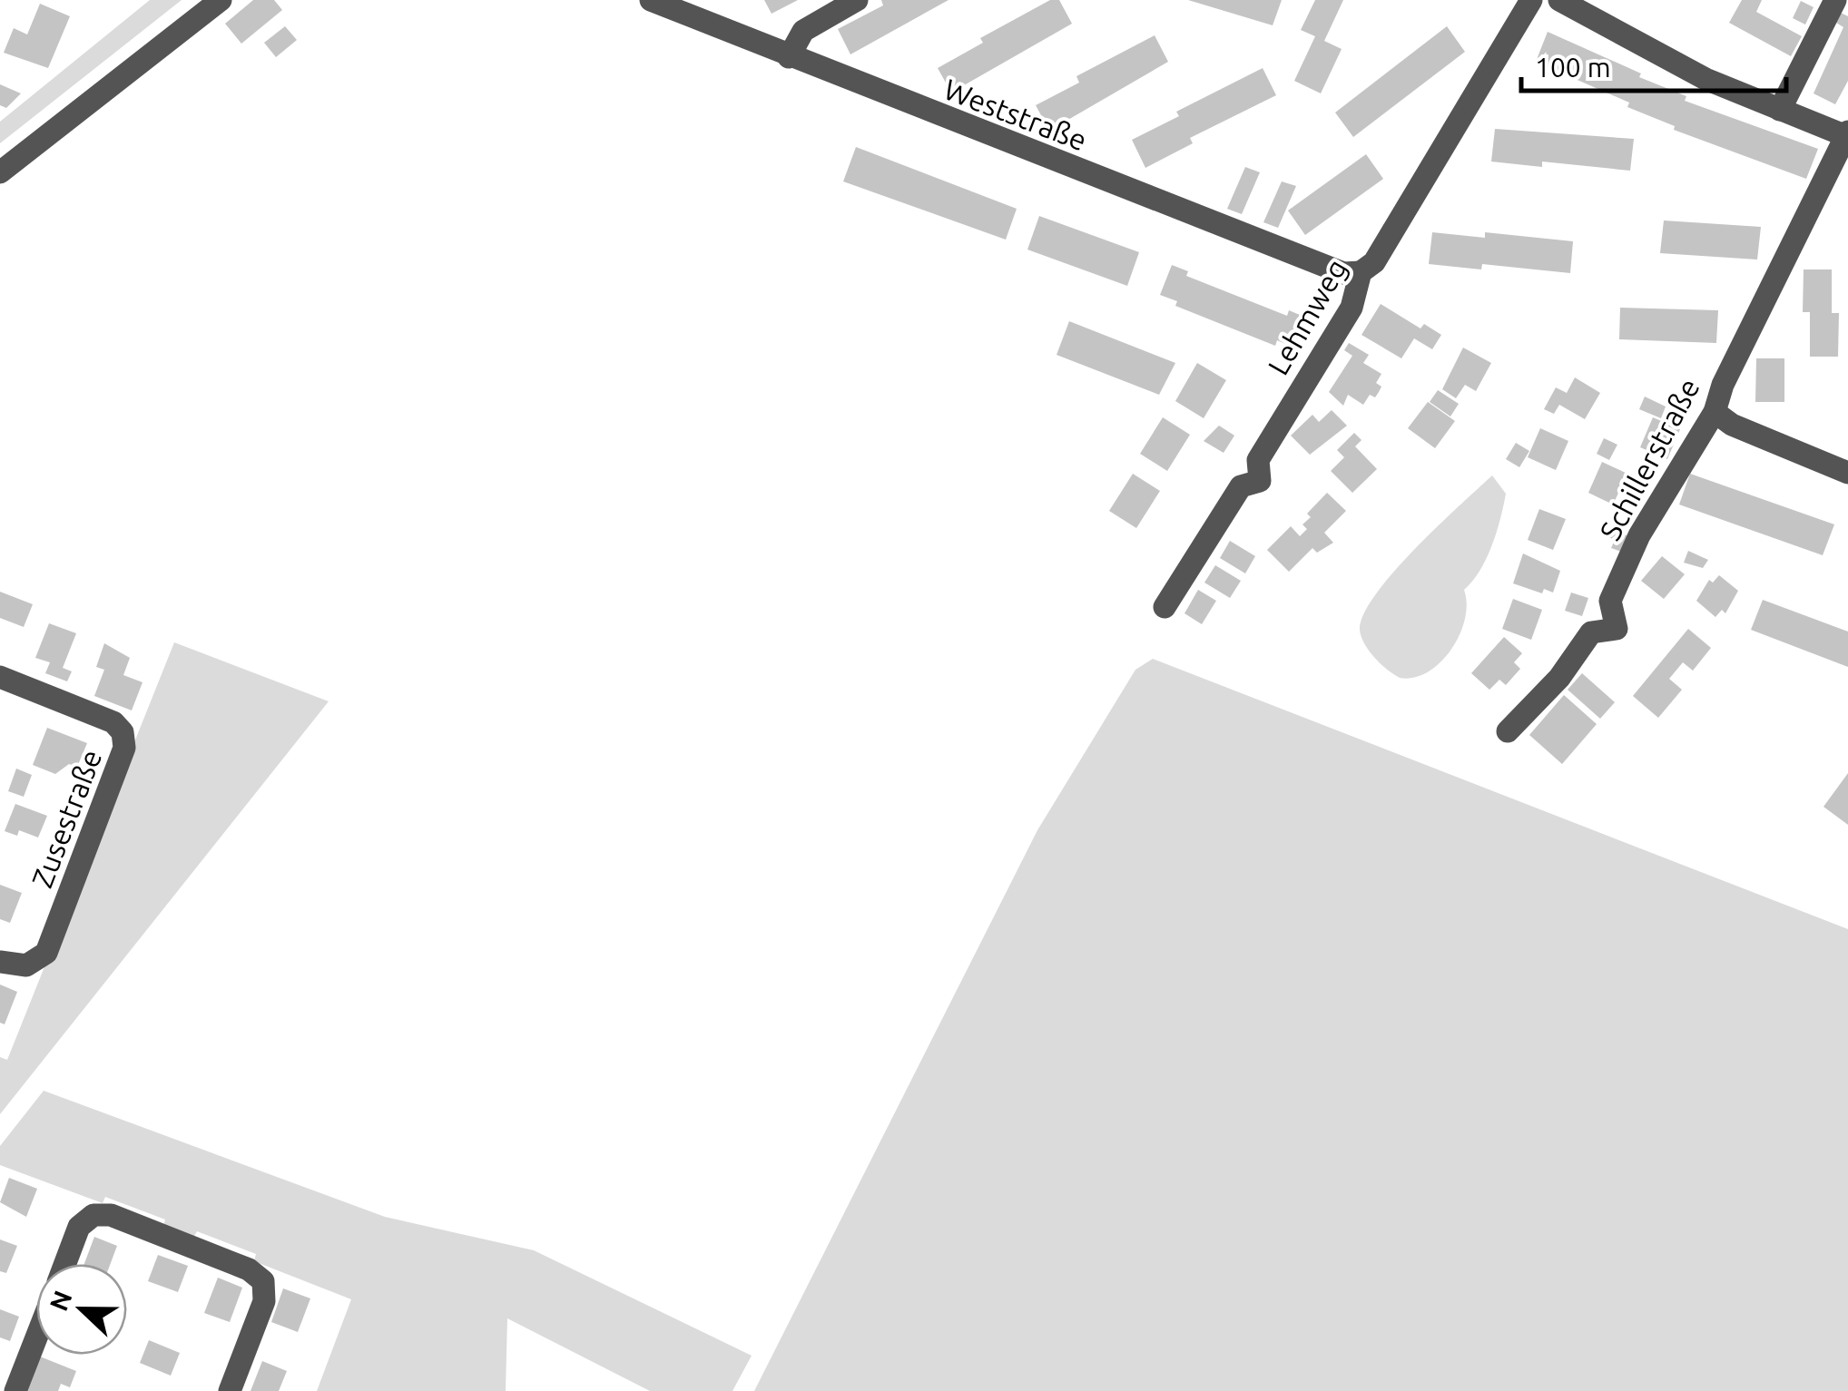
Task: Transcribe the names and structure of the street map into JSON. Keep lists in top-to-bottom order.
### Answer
{
  "streets": {
    "street": [
      "Weststraße",
      "Lehmweg",
      "Schillerstraße",
      "Zusestraße"
    ]
  },
  "crossings": [
    ["Weststraße", "Lehmweg"]
  ],
  "scale_bar": "100 m",
  "north": "left"
}
